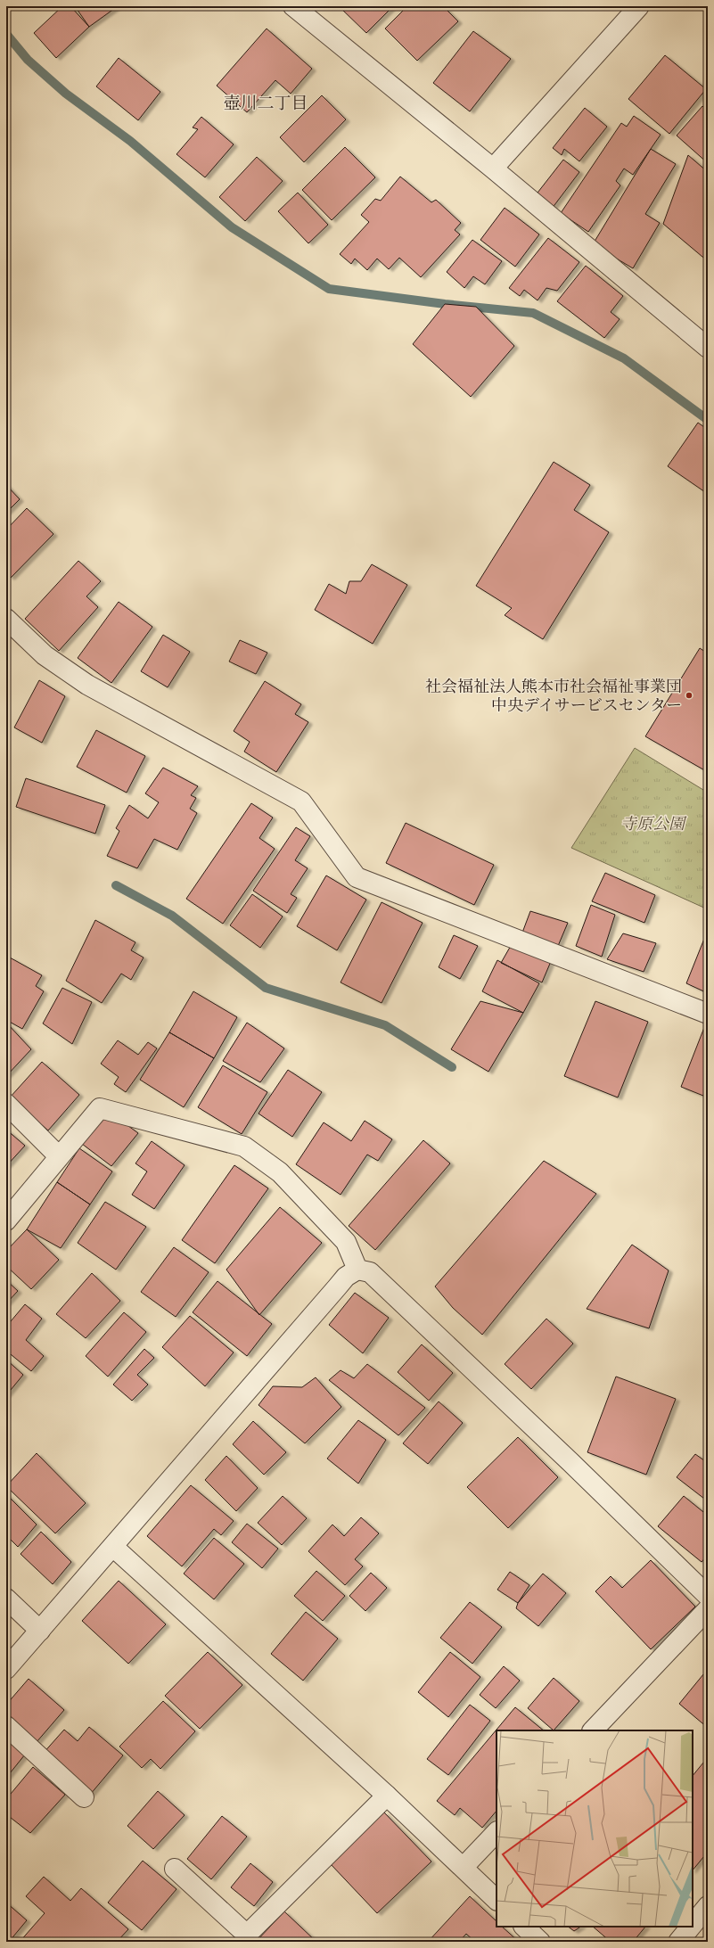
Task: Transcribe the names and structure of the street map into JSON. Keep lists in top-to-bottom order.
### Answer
{
  "districts": ["壺川二丁目"],
  "parks": ["寺原公園"],
  "places": ["社会福祉法人熊本市社会福祉事業団 中央デイサービスセンター"]
}
